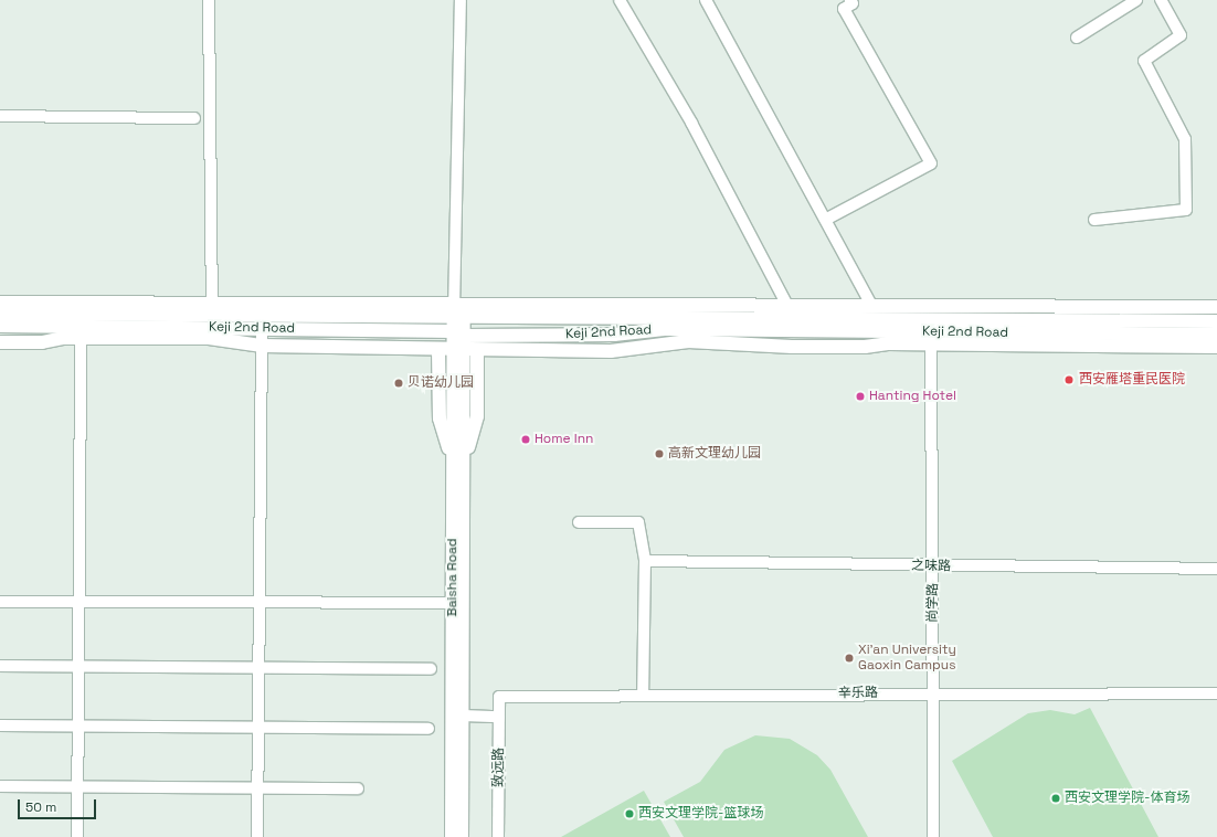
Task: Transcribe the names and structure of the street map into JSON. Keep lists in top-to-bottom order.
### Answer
{
  "streets": {
    "street": [
      "Keji 2nd Road",
      "之味路",
      "Baisha Road",
      "尚学路",
      "辛乐路",
      "致远路"
    ]
  },
  "crossings": [
    ["Keji 2nd Road", "Baisha Road"],
    ["之味路", "尚学路"],
    ["尚学路", "辛乐路"],
    ["辛乐路", "致远路"]
  ],
  "places": [
    "西安雁塔重民医院",
    "贝诺幼儿园",
    "Hanting Hotel",
    "Home Inn",
    "高新文理幼儿园",
    "Xi'an University Gaoxin Campus",
    "西安文理学院-体育场",
    "西安文理学院-篮球场"
  ],
  "scale_bar": "50 m"
}
